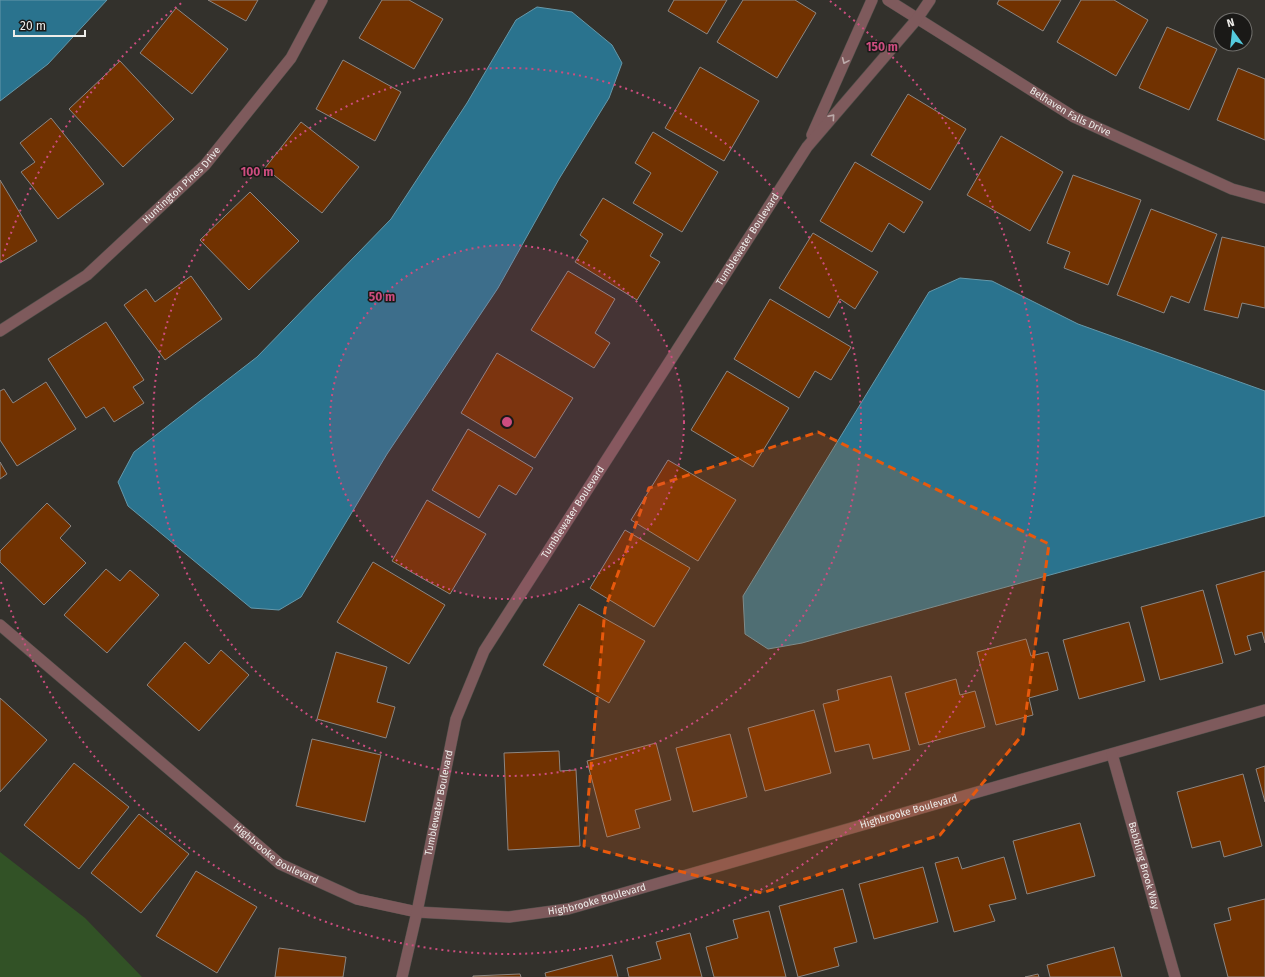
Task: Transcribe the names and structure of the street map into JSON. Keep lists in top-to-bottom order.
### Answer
{
  "streets": {
    "street": [
      "Belhaven Falls Drive",
      "Huntington Pines Drive",
      "Tumblewater Boulevard",
      "Highbrooke Boulevard",
      "Babbling Brook Way"
    ]
  },
  "crossings": [
    ["Belhaven Falls Drive", "Tumblewater Boulevard"],
    ["Tumblewater Boulevard", "Highbrooke Boulevard"],
    ["Highbrooke Boulevard", "Babbling Brook Way"]
  ],
  "scale_bar": "20 m",
  "north": "top",
  "rings": ["150 m", "100 m", "50 m"]
}
